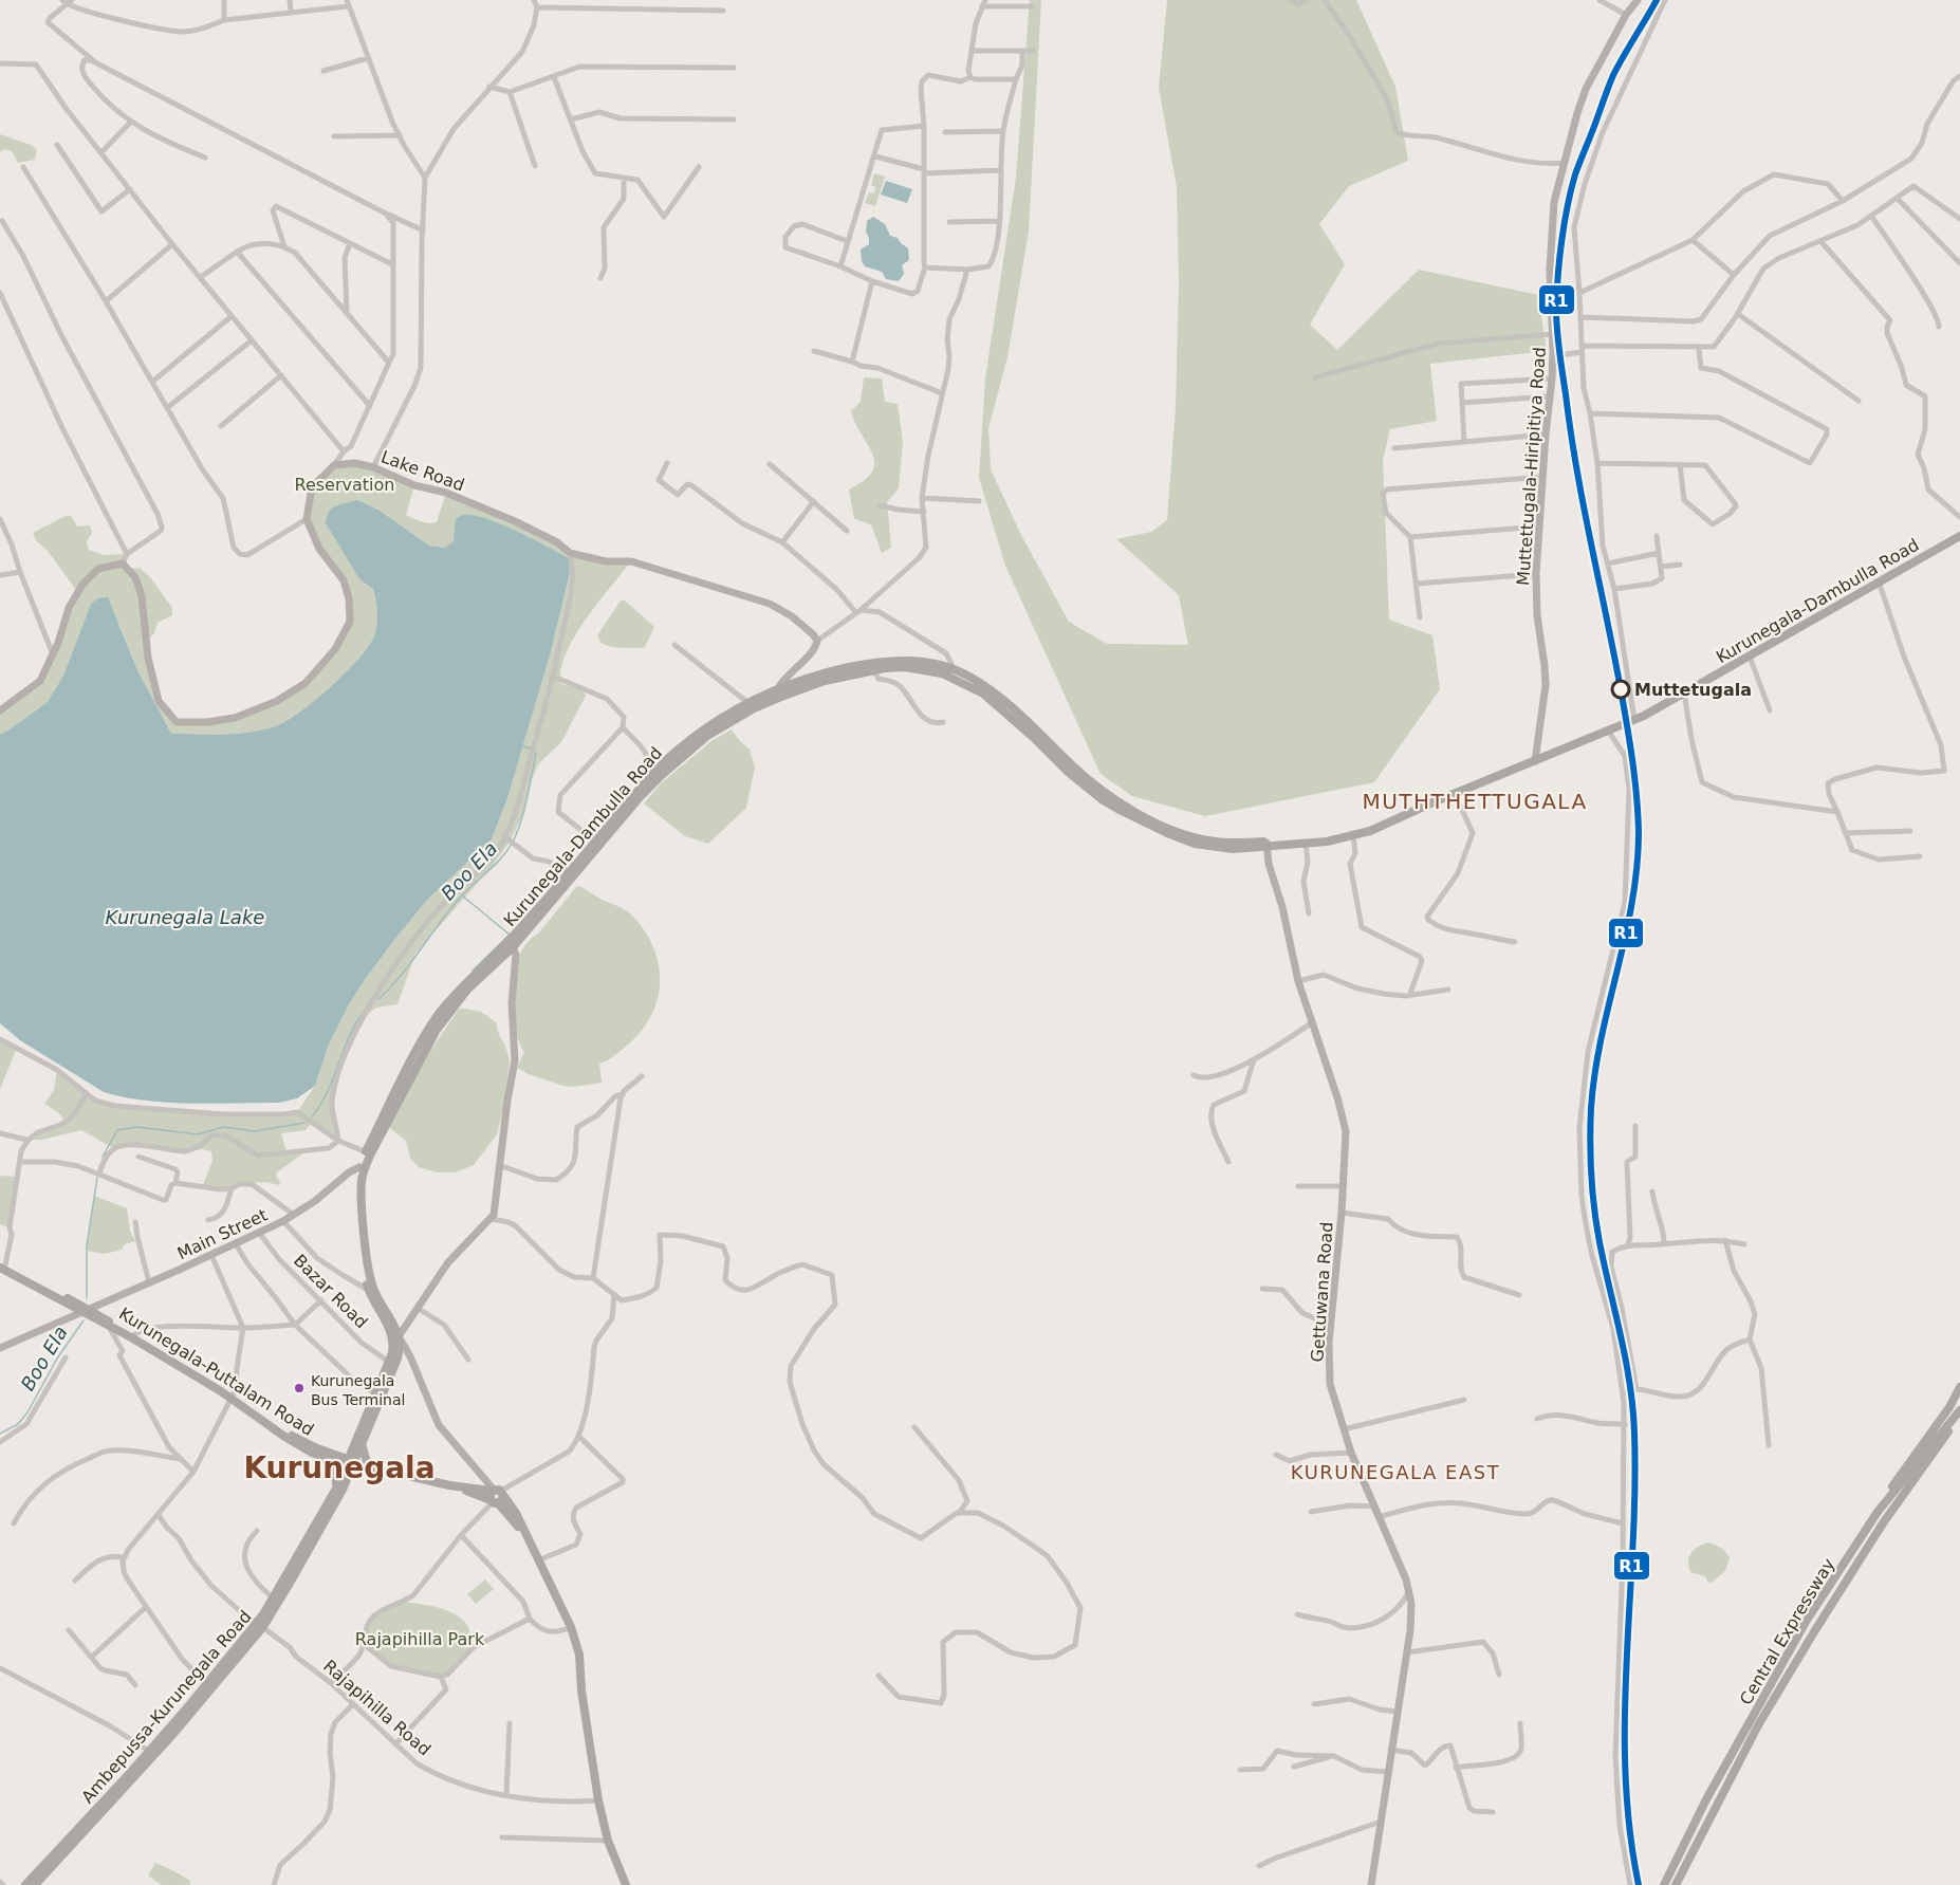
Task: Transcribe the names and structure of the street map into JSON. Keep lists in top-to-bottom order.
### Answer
{
  "streets": {
    "highway": [
      "Kurunegala-Dambulla Road",
      "Kurunegala-Puttalam Road",
      "Central Expressway",
      "Ambepussa-Kurunegala Road"
    ],
    "main road": [
      "Muttettugala-Hiripitiya Road",
      "Lake Road",
      "Main Street",
      "Gettuwana Road"
    ],
    "street": ["Bazar Road", "Rajapihilla Road"]
  },
  "crossings": [
    ["Muttettugala-Hiripitiya Road", "Kurunegala-Dambulla Road"],
    ["Kurunegala-Dambulla Road", "Main Street"],
    ["Kurunegala-Dambulla Road", "Bazar Road"],
    ["Kurunegala-Dambulla Road", "Gettuwana Road"],
    ["Kurunegala-Dambulla Road", "Kurunegala-Puttalam Road"],
    ["Kurunegala-Dambulla Road", "Ambepussa-Kurunegala Road"],
    ["Main Street", "Bazar Road"],
    ["Main Street", "Kurunegala-Puttalam Road"],
    ["Kurunegala-Puttalam Road", "Ambepussa-Kurunegala Road"],
    ["Ambepussa-Kurunegala Road", "Rajapihilla Road"]
  ],
  "districts": ["MUTHTHETTUGALA", "Kurunegala", "KURUNEGALA EAST"],
  "water": ["Boo Ela", "Kurunegala Lake"],
  "parks": ["Reservation", "Rajapihilla Park"],
  "places": ["Muttetugala", "Kurunegala Bus Terminal"],
  "lines": ["transit line R1"]
}
